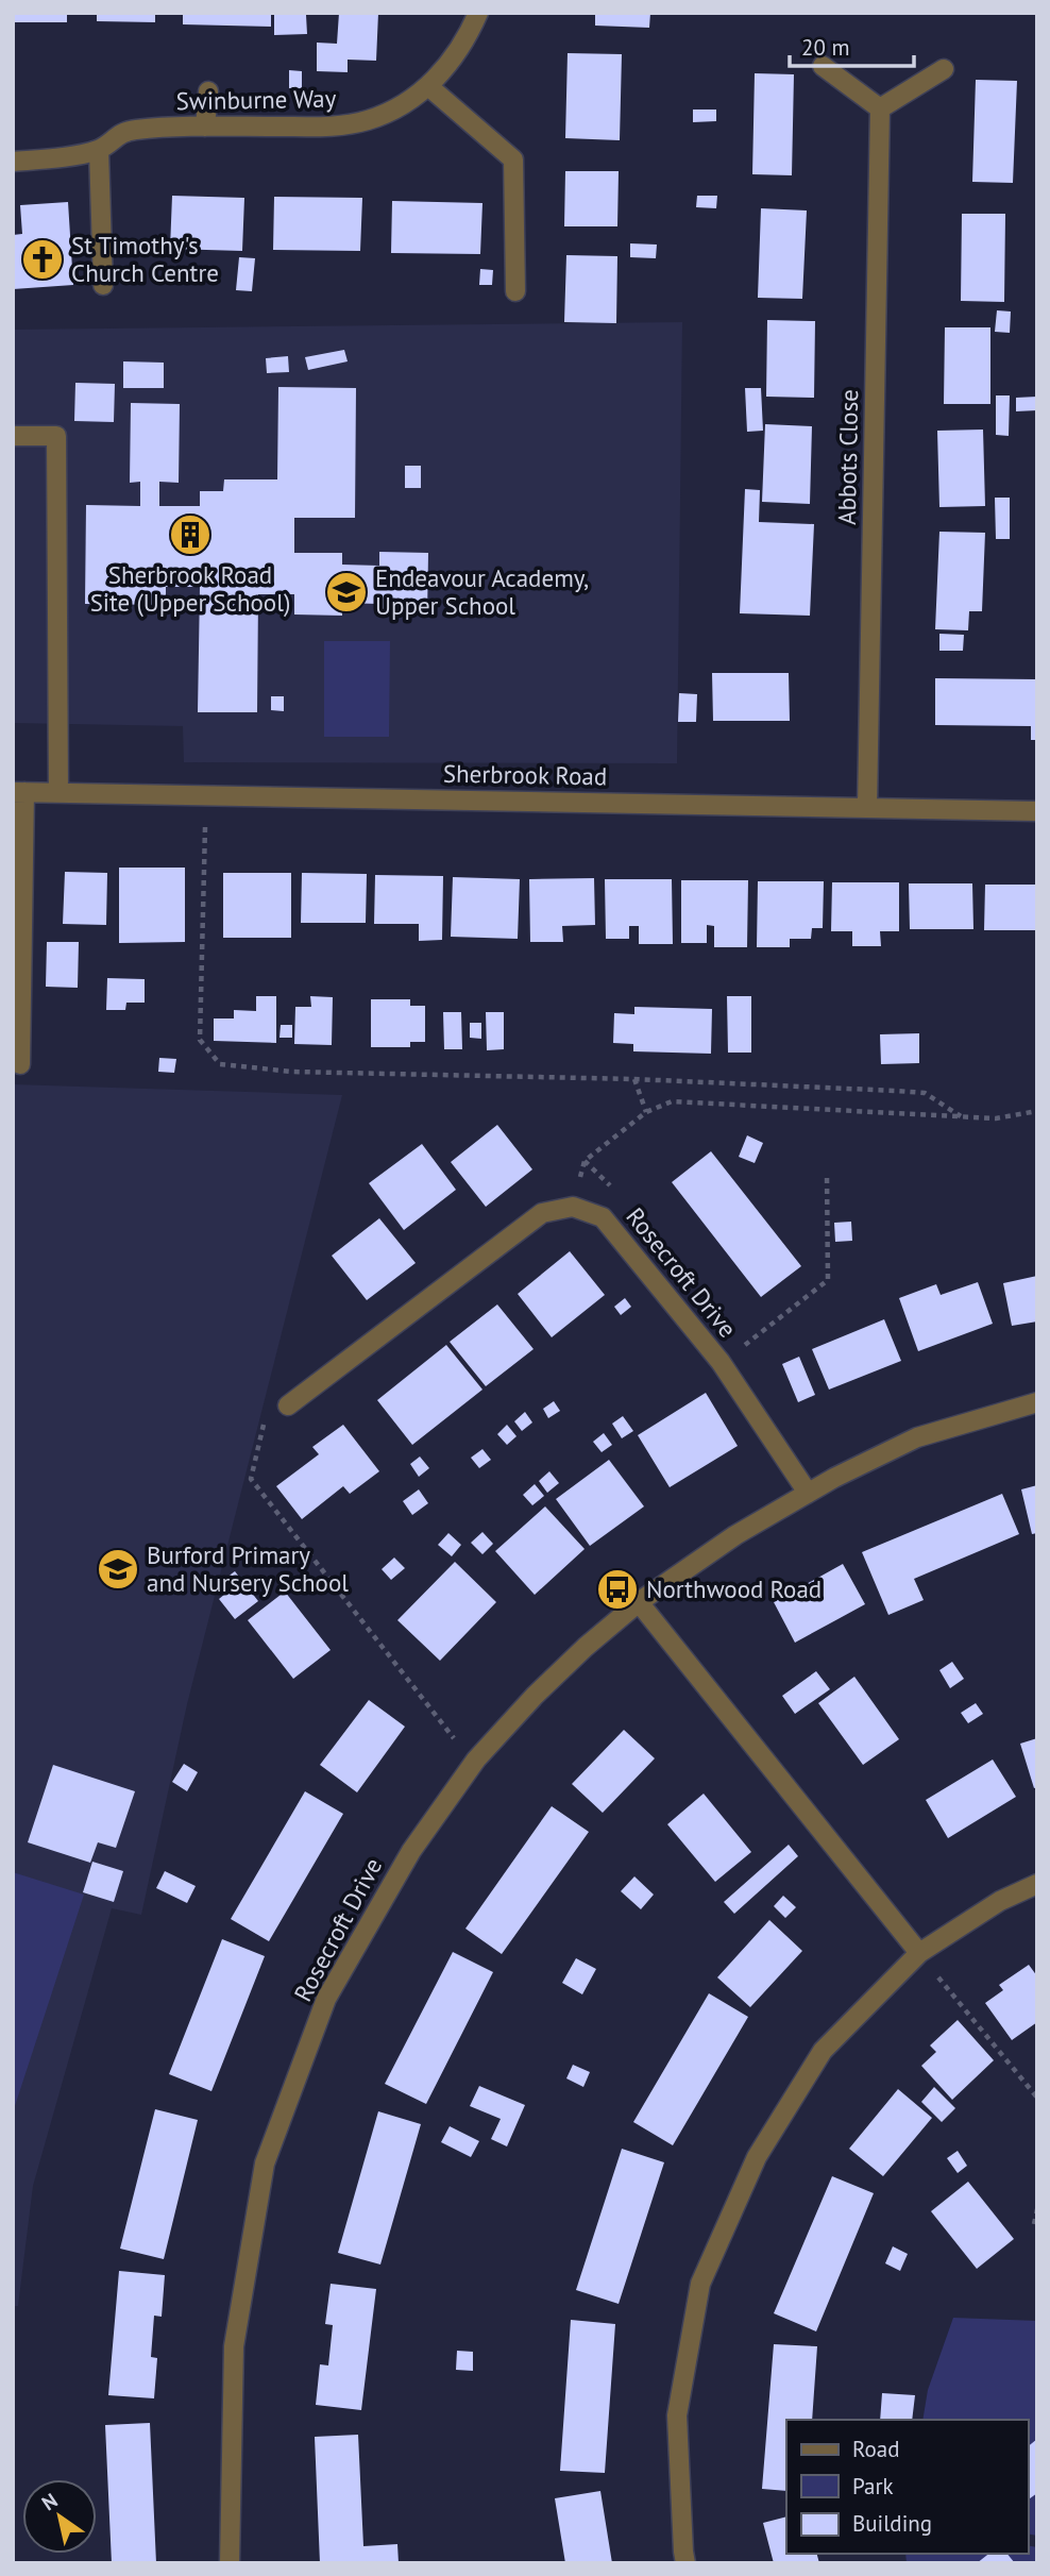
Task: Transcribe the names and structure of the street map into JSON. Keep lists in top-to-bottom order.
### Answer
{
  "streets": {
    "street": [
      "Swinburne Way",
      "Abbots Close",
      "Sherbrook Road",
      "Rosecroft Drive"
    ]
  },
  "crossings": [
    ["Abbots Close", "Sherbrook Road"]
  ],
  "places": {
    "church": ["St Timothy's Church Centre"],
    "building": ["Sherbrook Road Site (Upper School)"],
    "school or university": ["Endeavour Academy, Upper School", "Burford Primary and Nursery School"],
    "bus stop": ["Northwood Road"]
  },
  "legend": ["Road", "Park", "Building"],
  "scale_bar": "20 m",
  "north": "top left"
}
